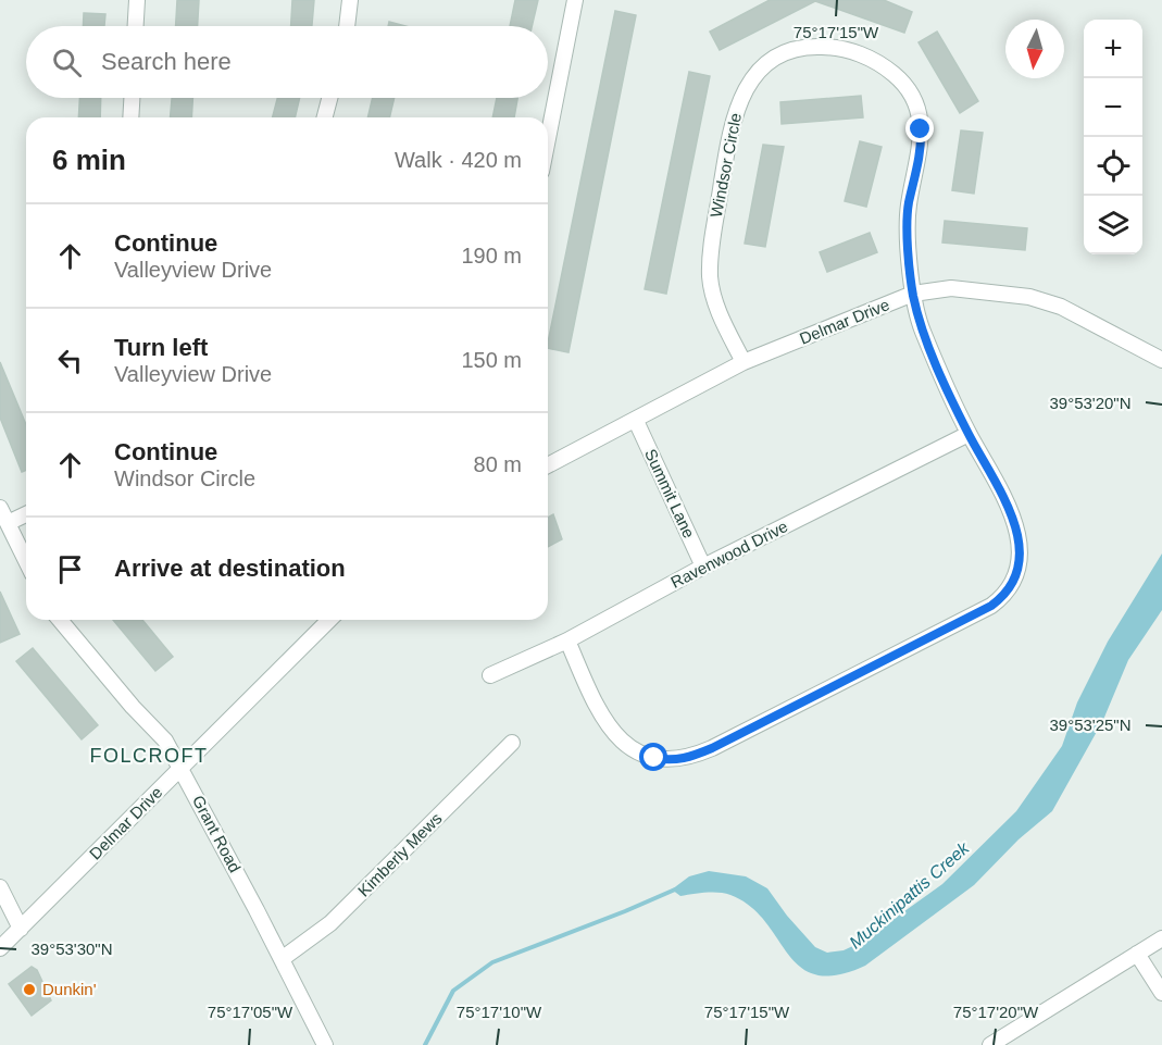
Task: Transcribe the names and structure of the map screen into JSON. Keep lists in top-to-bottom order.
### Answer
{
  "streets": {
    "street": [
      "Windsor Circle",
      "Delmar Drive",
      "Summit Lane",
      "Ravenwood Drive",
      "Grant Road",
      "Kimberly Mews"
    ]
  },
  "crossings": [
    ["Windsor Circle", "Delmar Drive"],
    ["Windsor Circle", "Ravenwood Drive"],
    ["Delmar Drive", "Summit Lane"],
    ["Delmar Drive", "Grant Road"],
    ["Summit Lane", "Ravenwood Drive"],
    ["Grant Road", "Kimberly Mews"]
  ],
  "districts": ["FOLCROFT"],
  "water": ["Muckinipattis Creek"],
  "places": ["Dunkin'"],
  "north": "bottom",
  "page": {
    "map_buttons": ["+", "−"],
    "search": "Search here",
    "heading": ["6 min", "Walk · 420 m"],
    "list": [
      ["Continue", "Valleyview Drive", "190 m"],
      ["Turn left", "Valleyview Drive", "150 m"],
      ["Continue", "Windsor Circle", "80 m"],
      "Arrive at destination"
    ]
  },
  "coordinates": [
    "75°17'15\"W",
    "39°53'20\"N",
    "39°53'25\"N",
    "39°53'30\"N",
    "75°17'05\"W",
    "75°17'10\"W",
    "75°17'20\"W"
  ]
}
